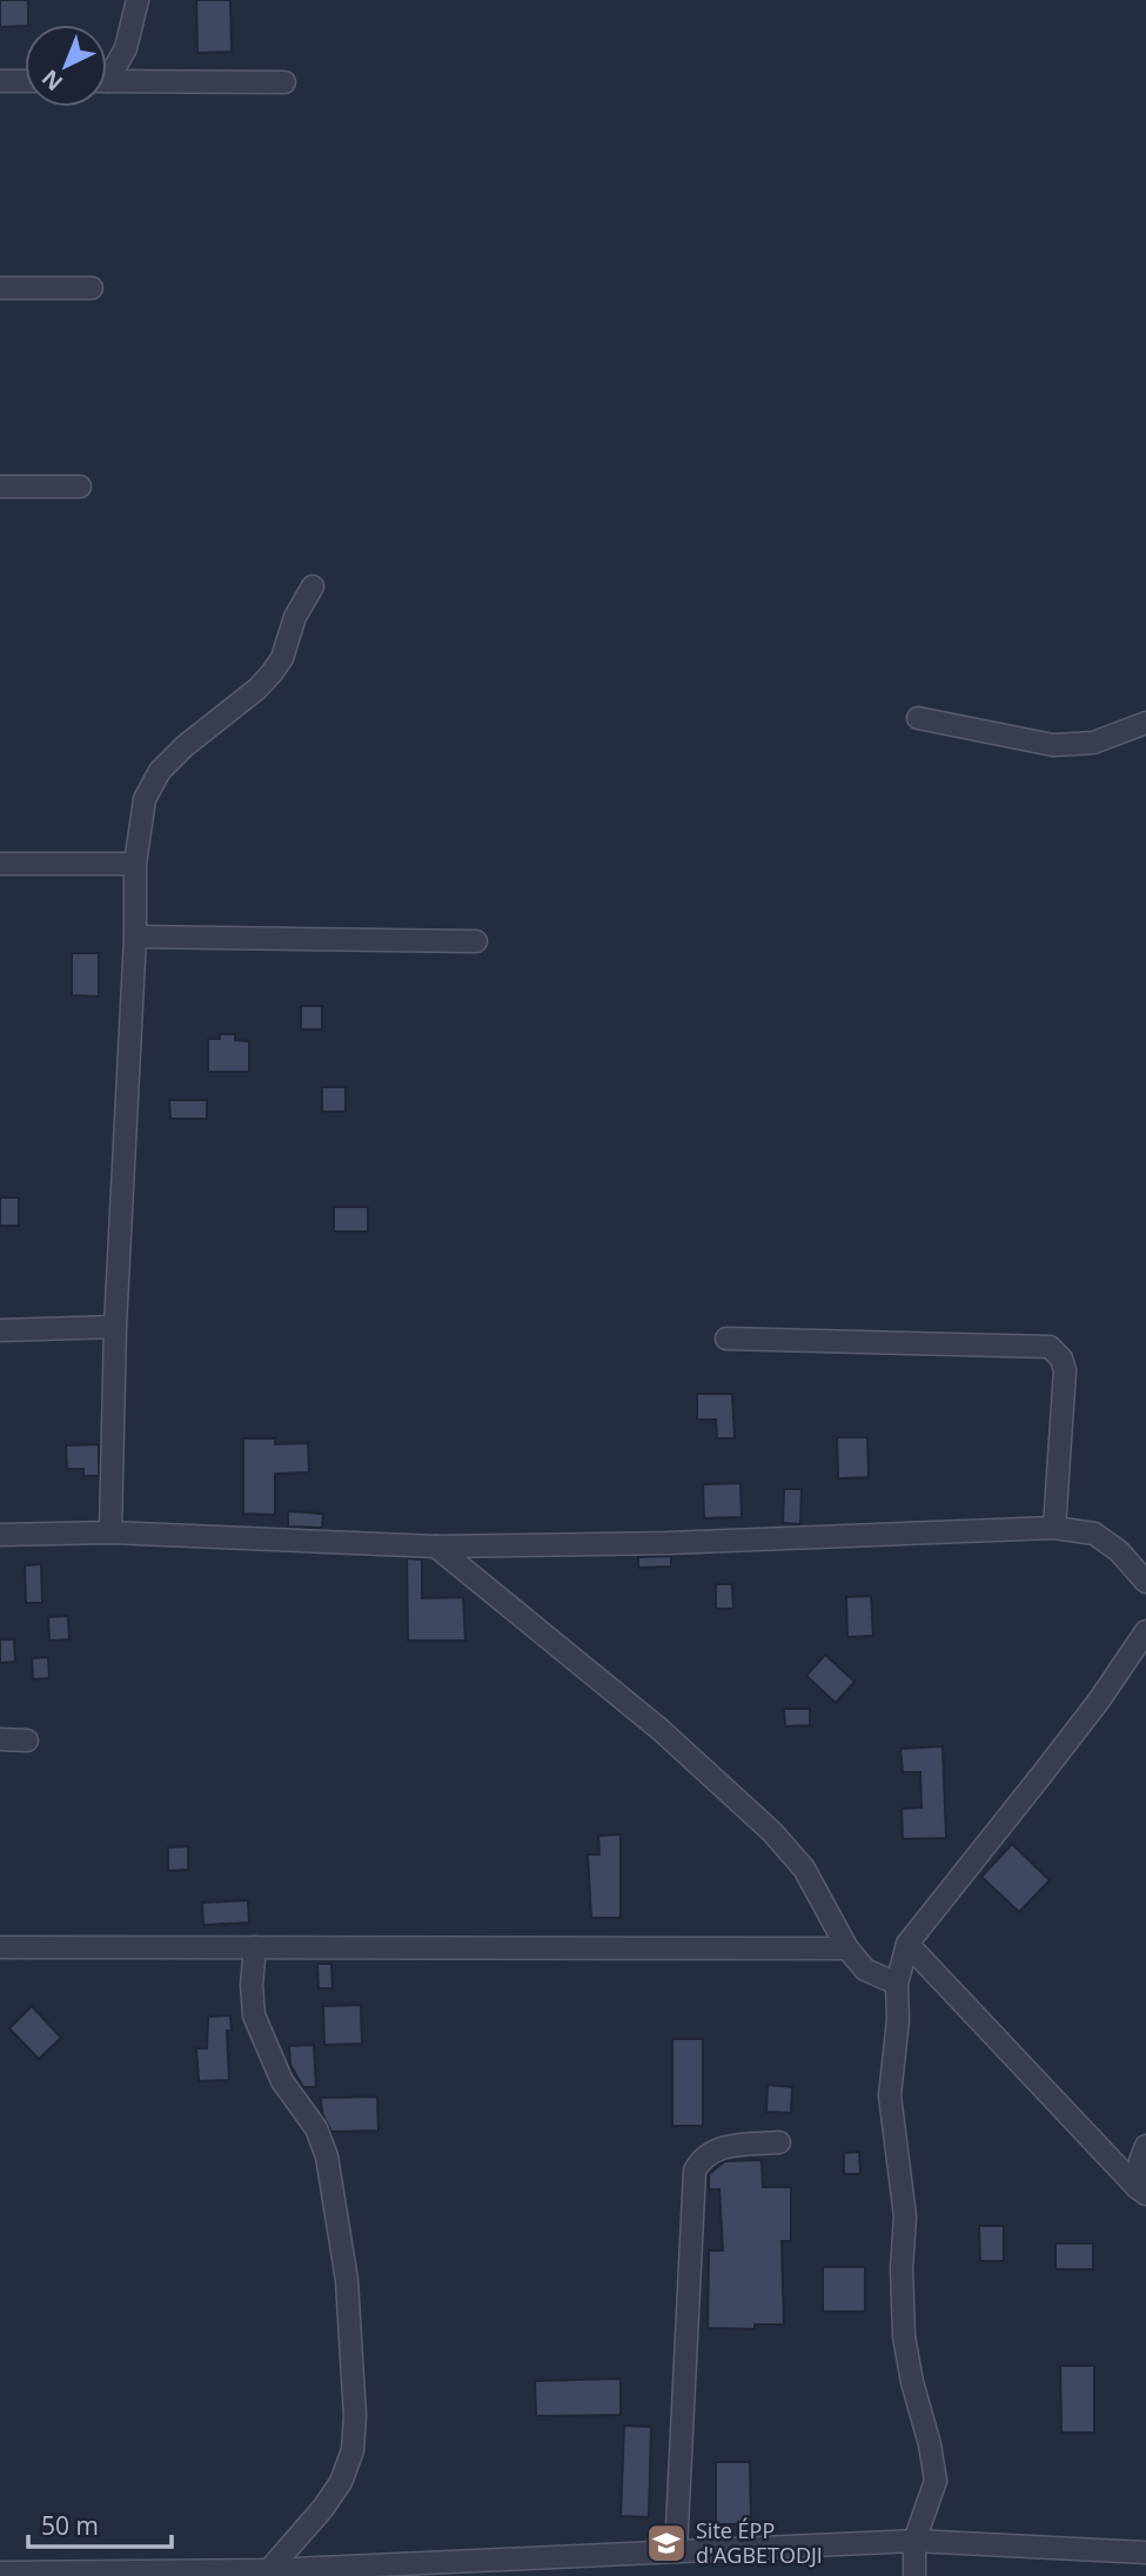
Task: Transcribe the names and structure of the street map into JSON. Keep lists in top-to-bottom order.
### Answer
{
  "places": {
    "school or university": ["Site ÉPP d'AGBETODJI"]
  },
  "scale_bar": "50 m",
  "north": "bottom left"
}
